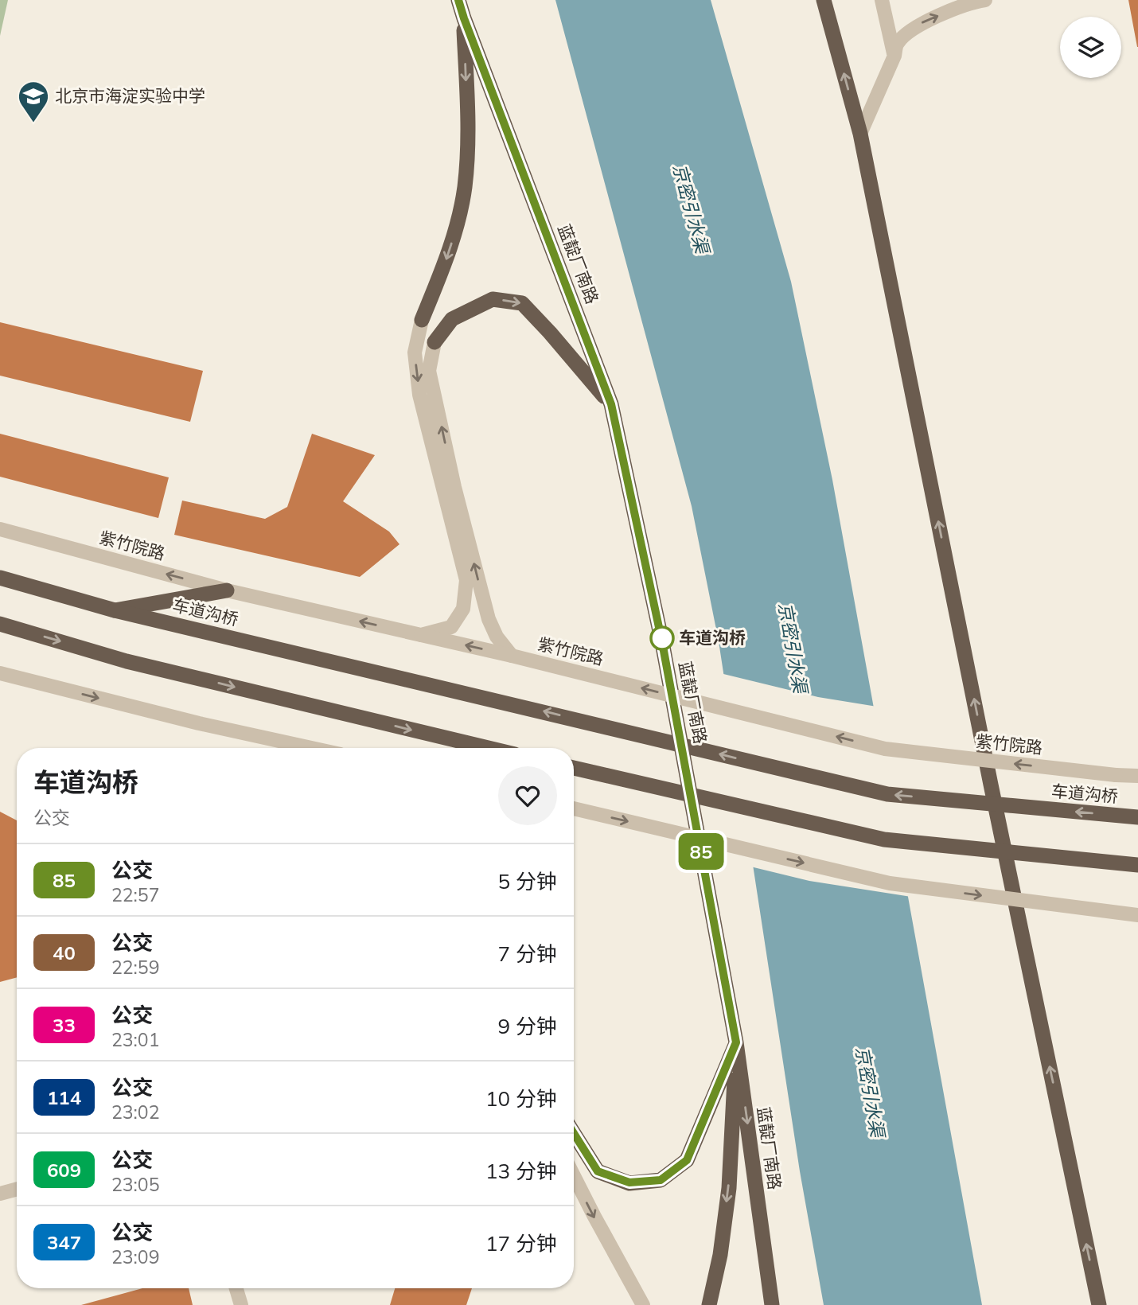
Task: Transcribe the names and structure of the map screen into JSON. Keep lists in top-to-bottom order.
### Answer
{
  "streets": {
    "highway": ["蓝靛厂南路", "车道沟桥"],
    "street": ["紫竹院路"]
  },
  "one_way": ["紫竹院路"],
  "water": ["京密引水渠"],
  "places": {
    "school or university": ["北京市海淀实验中学"],
    "other": ["车道沟桥"]
  },
  "lines": ["bus line 85"],
  "page": {
    "on_map": "85",
    "heading": ["车道沟桥", "公交"],
    "list": [
      {
        "mark": "85",
        "name": "公交",
        "note": "22:57",
        "value": "5 分钟"
      },
      {
        "mark": "40",
        "name": "公交",
        "note": "22:59",
        "value": "7 分钟"
      },
      {
        "mark": "33",
        "name": "公交",
        "note": "23:01",
        "value": "9 分钟"
      },
      {
        "mark": "114",
        "name": "公交",
        "note": "23:02",
        "value": "10 分钟"
      },
      {
        "mark": "609",
        "name": "公交",
        "note": "23:05",
        "value": "13 分钟"
      },
      {
        "mark": "347",
        "name": "公交",
        "note": "23:09",
        "value": "17 分钟"
      }
    ]
  }
}
